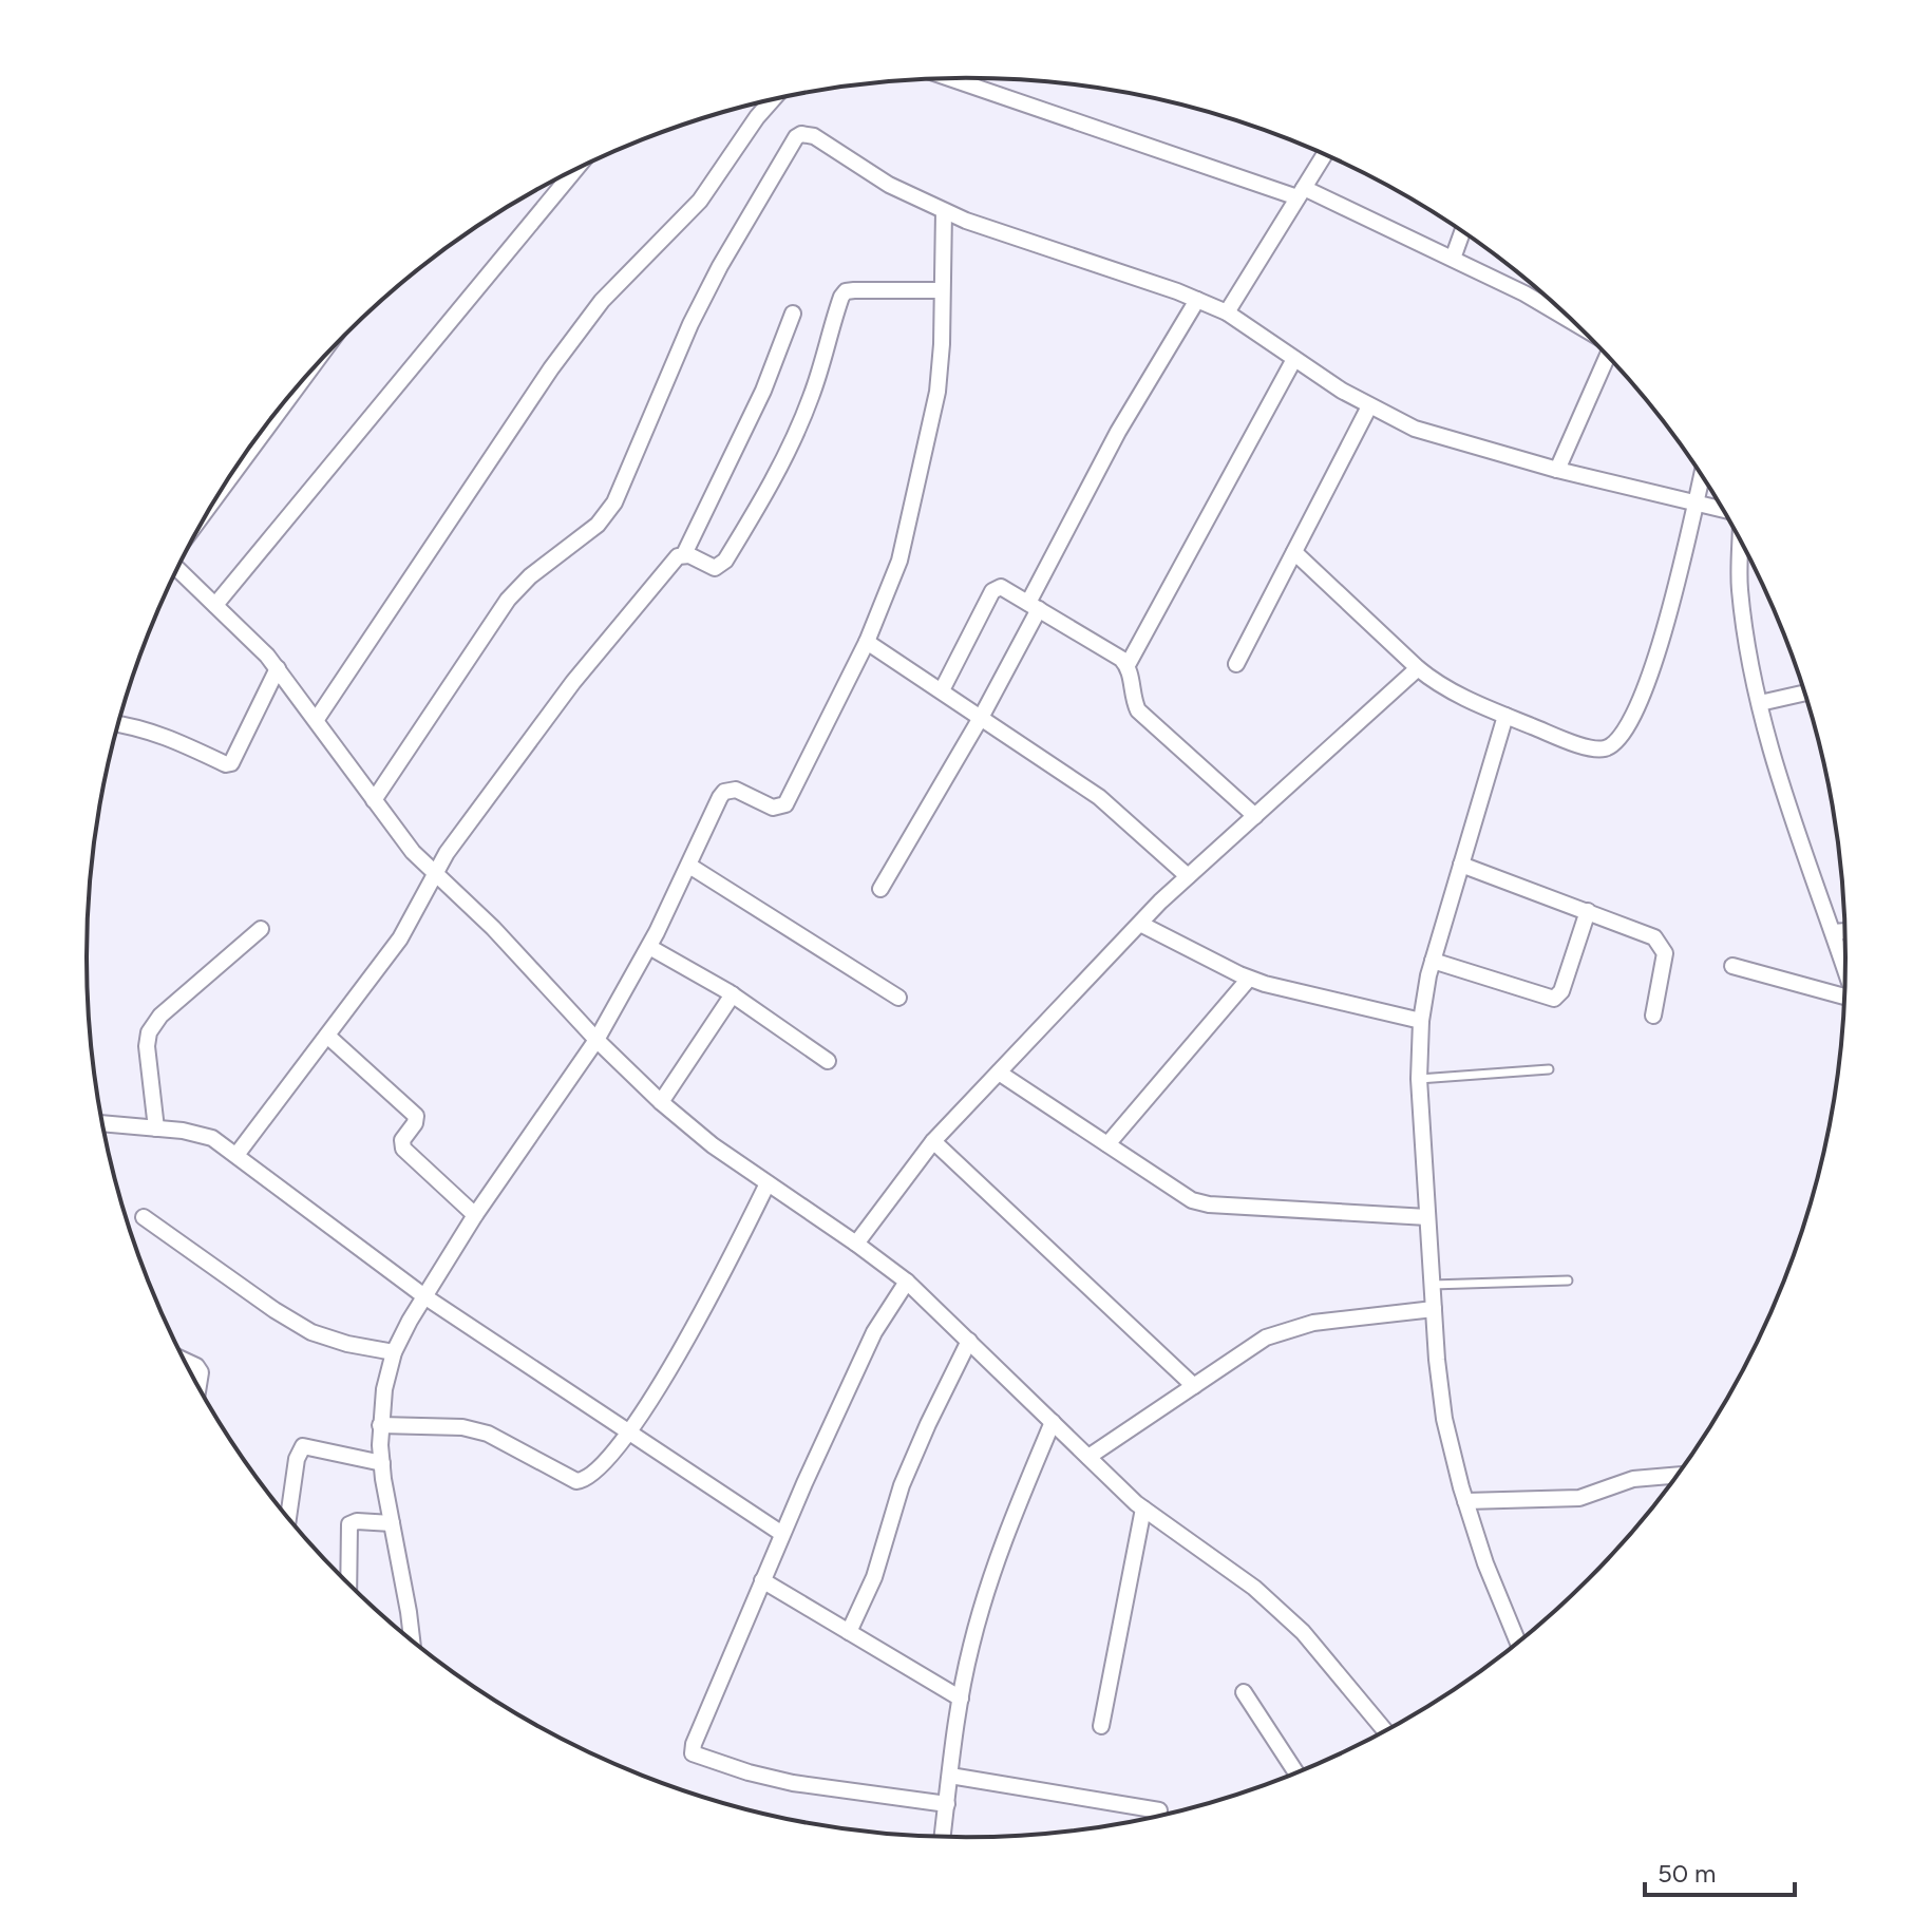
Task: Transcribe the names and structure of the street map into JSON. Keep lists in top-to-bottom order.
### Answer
{
  "scale_bar": "50 m"
}
